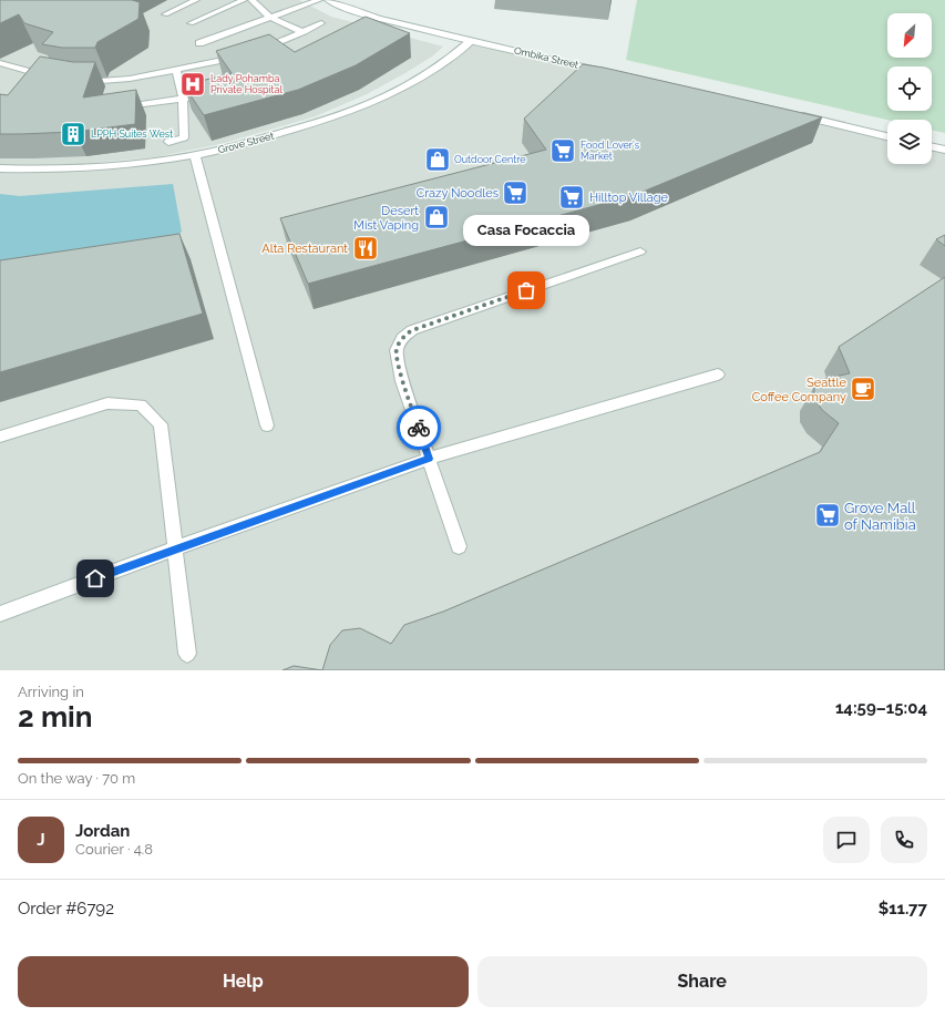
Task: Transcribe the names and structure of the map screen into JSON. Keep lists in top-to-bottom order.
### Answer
{
  "streets": {
    "street": ["Ombika Street"],
    "lane": ["Grove Street"]
  },
  "crossings": [
    ["Ombika Street", "Grove Street"]
  ],
  "places": {
    "hospital": ["Lady Pohamba Private Hospital"],
    "building": ["LPPH Suites West"],
    "supermarket": [
      "Food Lover's Market",
      "Crazy Noodles",
      "Hilltop Village",
      "Grove Mall of Namibia"
    ],
    "shop": ["Outdoor Centre", "Desert Mist Vaping"],
    "restaurant": ["Alta Restaurant"],
    "other": ["Casa Focaccia"],
    "cafe": ["Seattle Coffee Company"]
  },
  "north": "bottom left",
  "page": {
    "bubble": "Casa Focaccia",
    "heading": ["2 min", "Arriving in", "14:59–15:04"],
    "panel": [
      "Jordan",
      "Courier · 4.8",
      "Order #6792",
      "$11.77"
    ],
    "bar": "On the way · 70 m",
    "round": "J",
    "buttons": ["Help", "Share"]
  }
}
